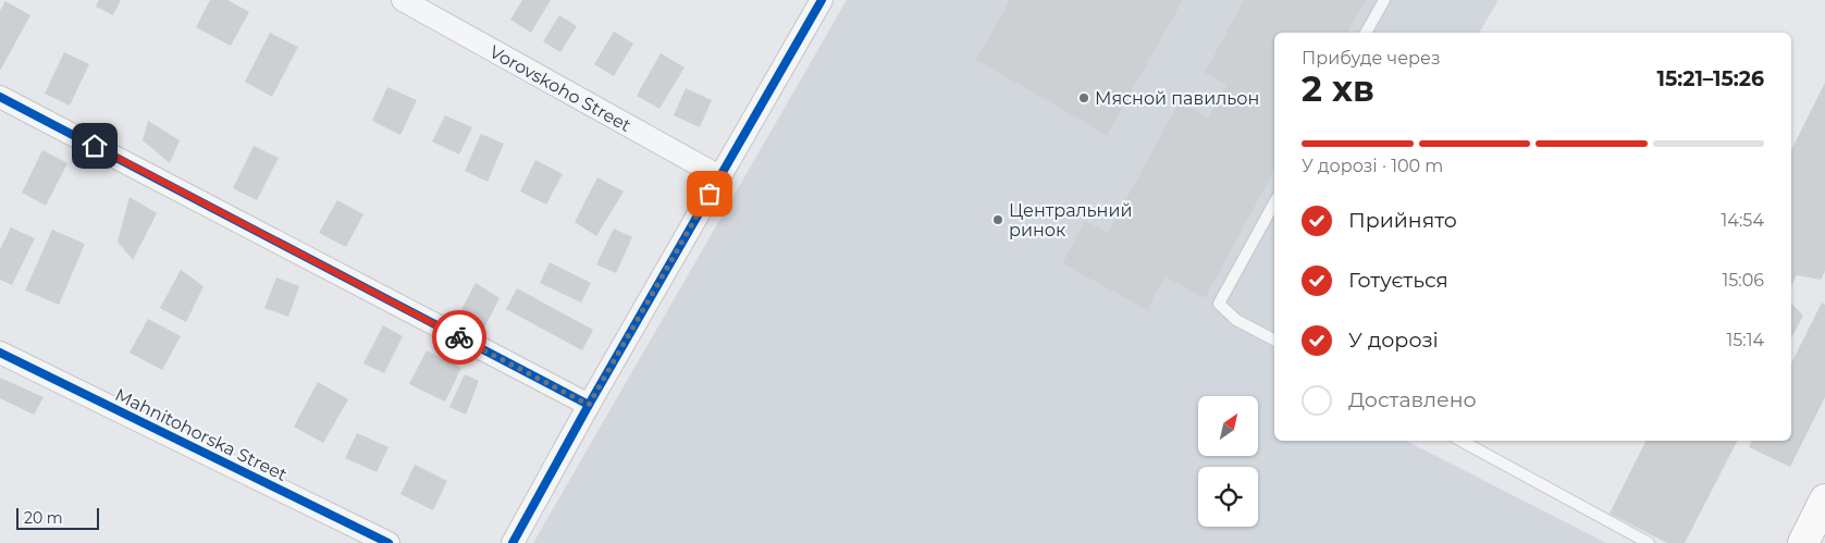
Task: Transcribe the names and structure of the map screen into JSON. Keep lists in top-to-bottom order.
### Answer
{
  "streets": {
    "street": ["Vorovskoho Street", "Mahnitohorska Street"]
  },
  "places": ["Мясной павильон", "Центральний ринок"],
  "scale_bar": "20 m",
  "north": "top right",
  "page": {
    "heading": ["2 хв", "Прибуде через", "15:21–15:26"],
    "bar": "У дорозі · 100 m",
    "list": [
      ["Прийнято", "14:54"],
      ["Готується", "15:06"],
      ["У дорозі", "15:14"],
      "Доставлено"
    ],
    "scale": "20 m"
  }
}
